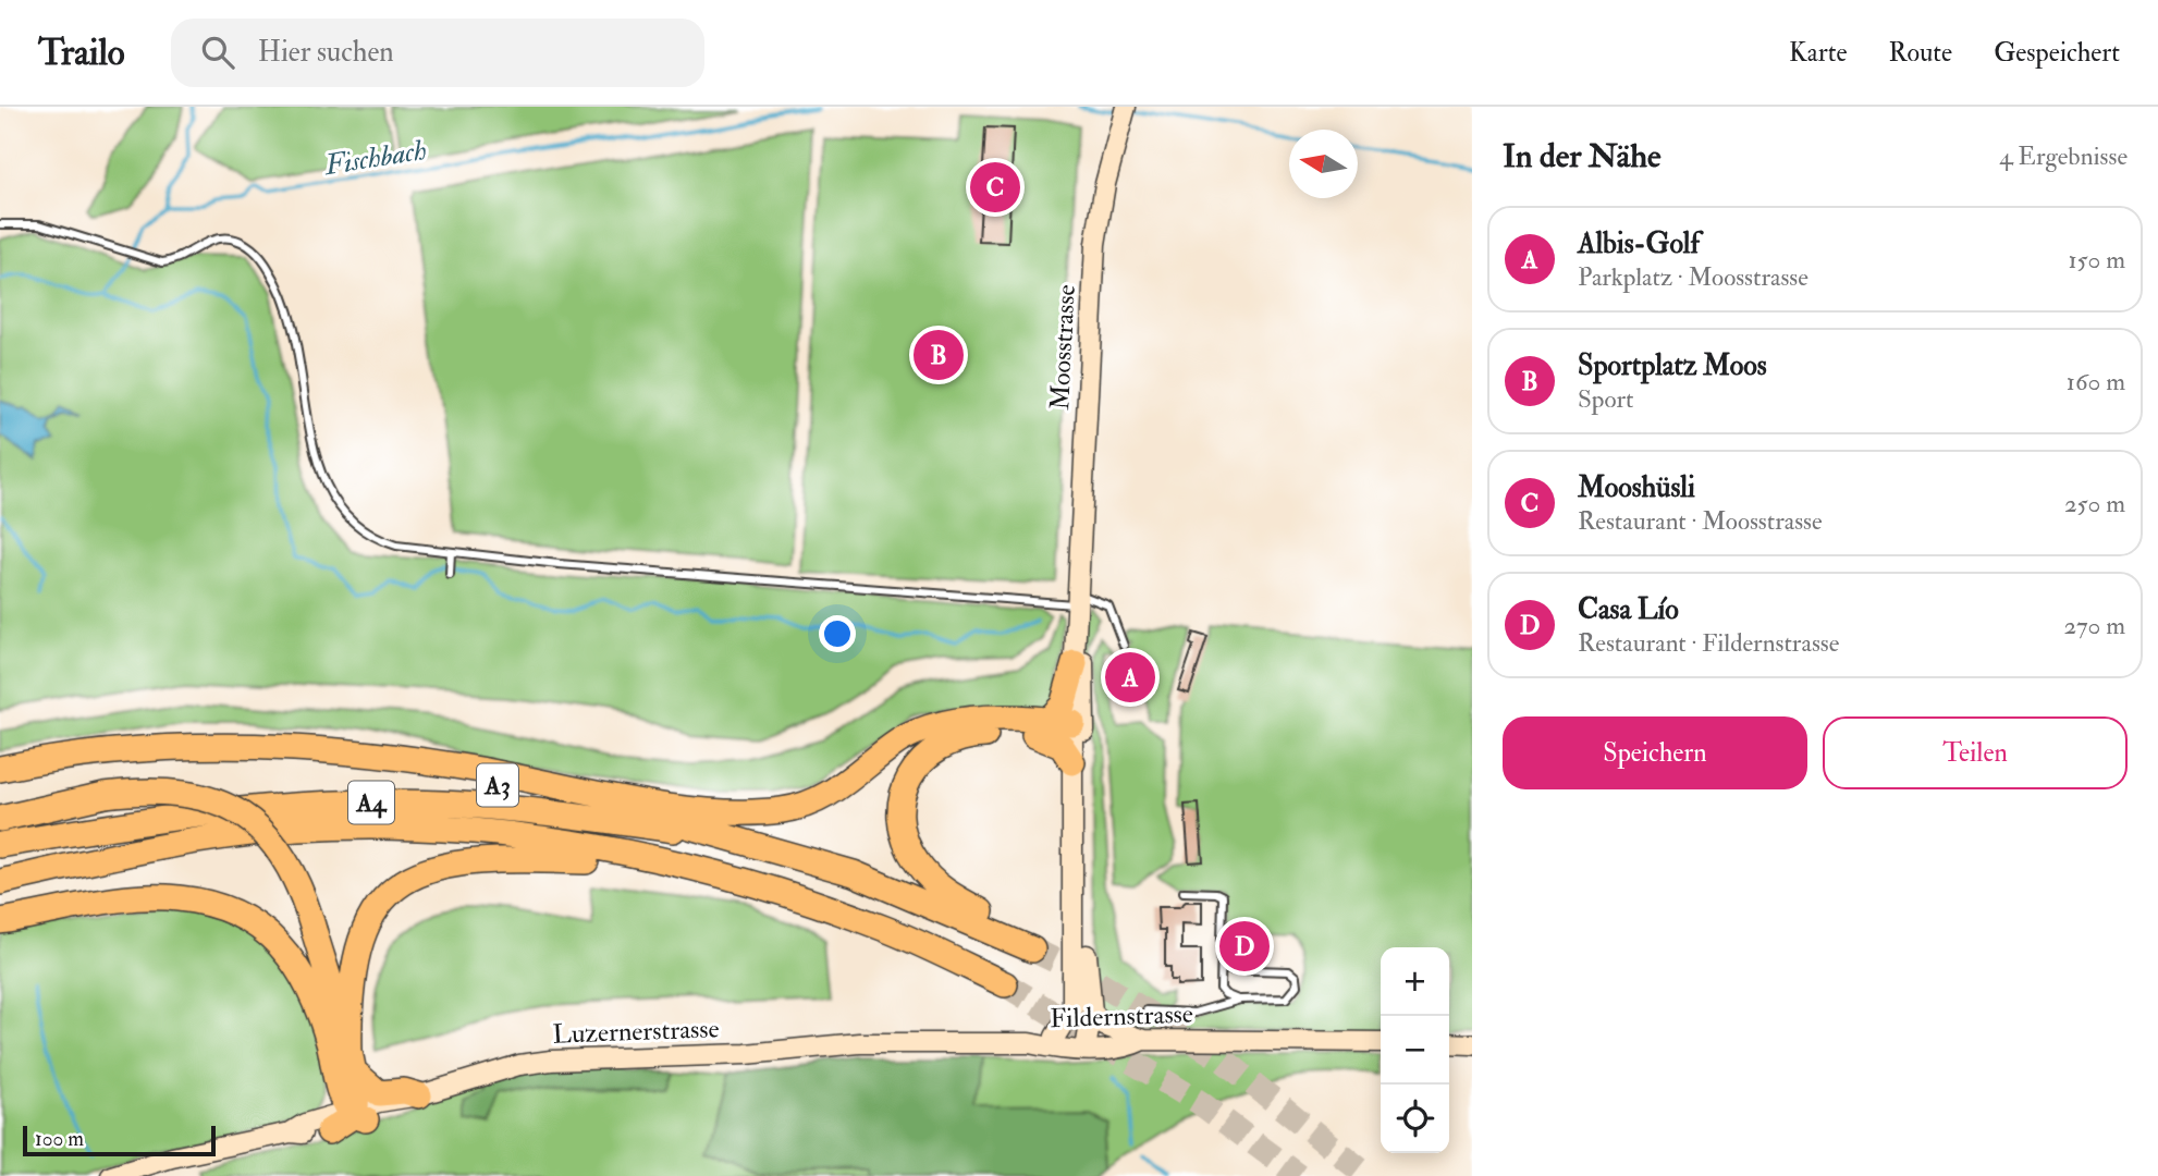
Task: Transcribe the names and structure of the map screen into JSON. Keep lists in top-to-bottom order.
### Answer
{
  "streets": {
    "highway": ["A3", "A4"],
    "main road": ["Moosstrasse", "Fildernstrasse", "Luzernerstrasse"]
  },
  "crossings": [
    ["Moosstrasse", "A4"],
    ["Moosstrasse", "Fildernstrasse"],
    ["A3", "A4"],
    ["Fildernstrasse", "Luzernerstrasse"]
  ],
  "water": ["Fischbach"],
  "scale_bar": "100 m",
  "north": "left",
  "page": {
    "header": "Trailo",
    "search": "Hier suchen",
    "nav": ["Karte", "Route", "Gespeichert"],
    "heading": ["In der Nähe", "4 Ergebnisse"],
    "pins": [
      "C",
      "B",
      "A",
      "D"
    ],
    "list": [
      {
        "mark": "A",
        "name": "Albis-Golf",
        "note": "Parkplatz · Moosstrasse",
        "value": "150 m"
      },
      {
        "mark": "B",
        "name": "Sportplatz Moos",
        "note": "Sport",
        "value": "160 m"
      },
      {
        "mark": "C",
        "name": "Mooshüsli",
        "note": "Restaurant · Moosstrasse",
        "value": "250 m"
      },
      {
        "mark": "D",
        "name": "Casa Lío",
        "note": "Restaurant · Fildernstrasse",
        "value": "270 m"
      }
    ],
    "buttons": ["Speichern", "Teilen"],
    "map_buttons": ["+", "−"],
    "scale": "100 m"
  }
}
